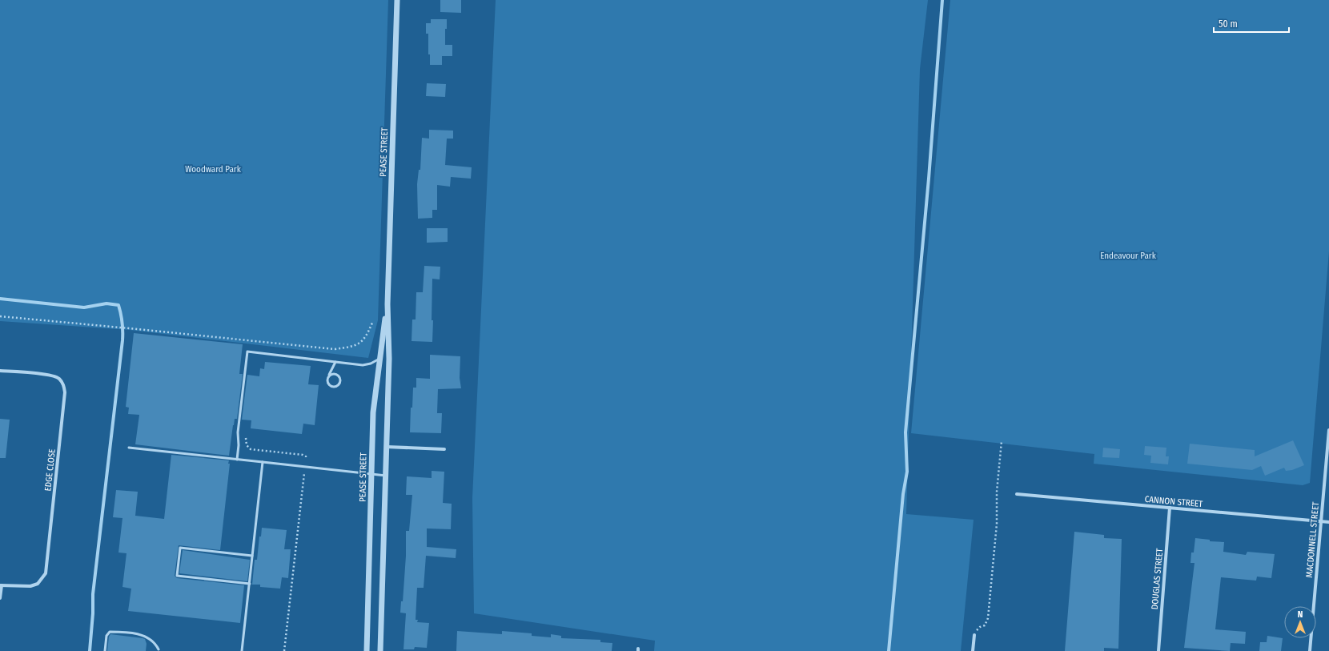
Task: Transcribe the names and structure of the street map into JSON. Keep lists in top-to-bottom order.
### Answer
{
  "streets": {
    "street": [
      "PEASE STREET",
      "EDGE CLOSE",
      "CANNON STREET",
      "MACDONNELL STREET",
      "DOUGLAS STREET"
    ]
  },
  "crossings": [
    ["CANNON STREET", "MACDONNELL STREET"],
    ["CANNON STREET", "DOUGLAS STREET"]
  ],
  "parks": ["Woodward Park", "Endeavour Park"],
  "scale_bar": "50 m",
  "north": "top"
}
